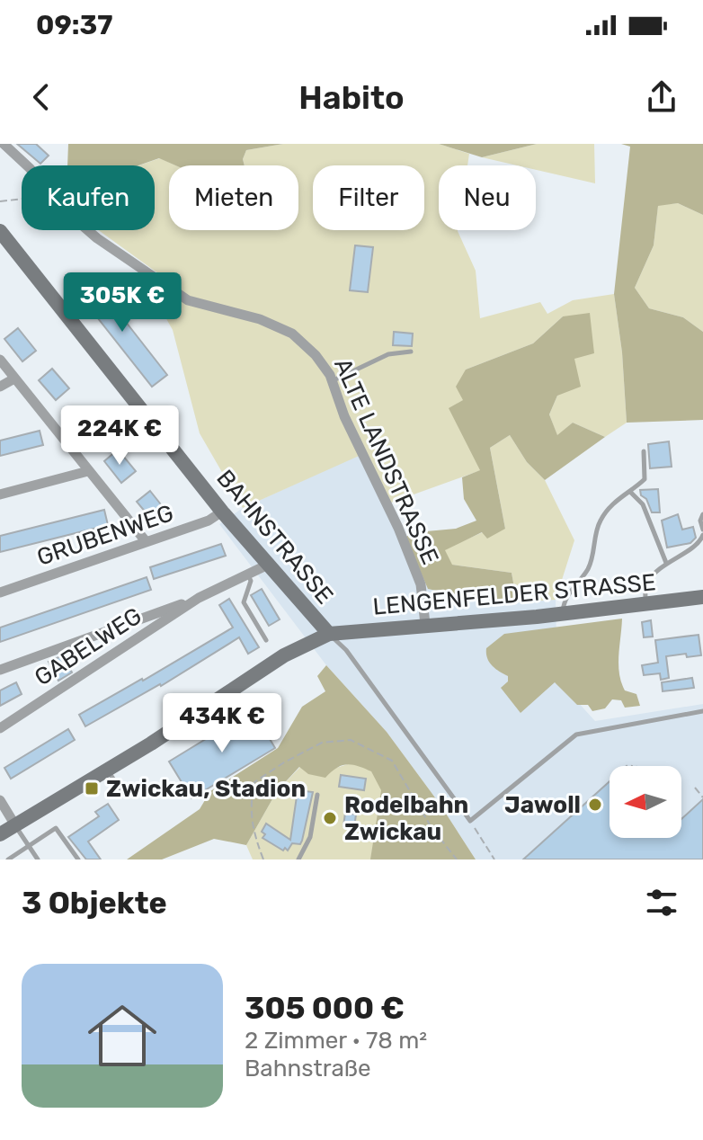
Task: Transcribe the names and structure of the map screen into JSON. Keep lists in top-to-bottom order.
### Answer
{
  "streets": {
    "main road": ["BAHNSTRASSE", "LENGENFELDER STRASSE"],
    "street": ["ALTE LANDSTRASSE", "GRUBENWEG", "GABELWEG"]
  },
  "crossings": [
    ["ALTE LANDSTRASSE", "LENGENFELDER STRASSE"],
    ["GRUBENWEG", "BAHNSTRASSE"],
    ["BAHNSTRASSE", "LENGENFELDER STRASSE"],
    ["BAHNSTRASSE", "GABELWEG"]
  ],
  "places": {
    "transit": ["Zwickau, Stadion"],
    "other": ["Jawoll", "Rodelbahn Zwickau"]
  },
  "north": "left",
  "page": {
    "status": "09:37",
    "header": "Habito",
    "chip": [
      "Kaufen",
      "Mieten",
      "Filter",
      "Neu"
    ],
    "price": ["305K €", "224K €", "434K €"],
    "heading": "3 Objekte",
    "list": [
      {
        "name": "305 000 €",
        "note": "2 Zimmer · 78 m² · Bahnstraße"
      }
    ]
  }
}
